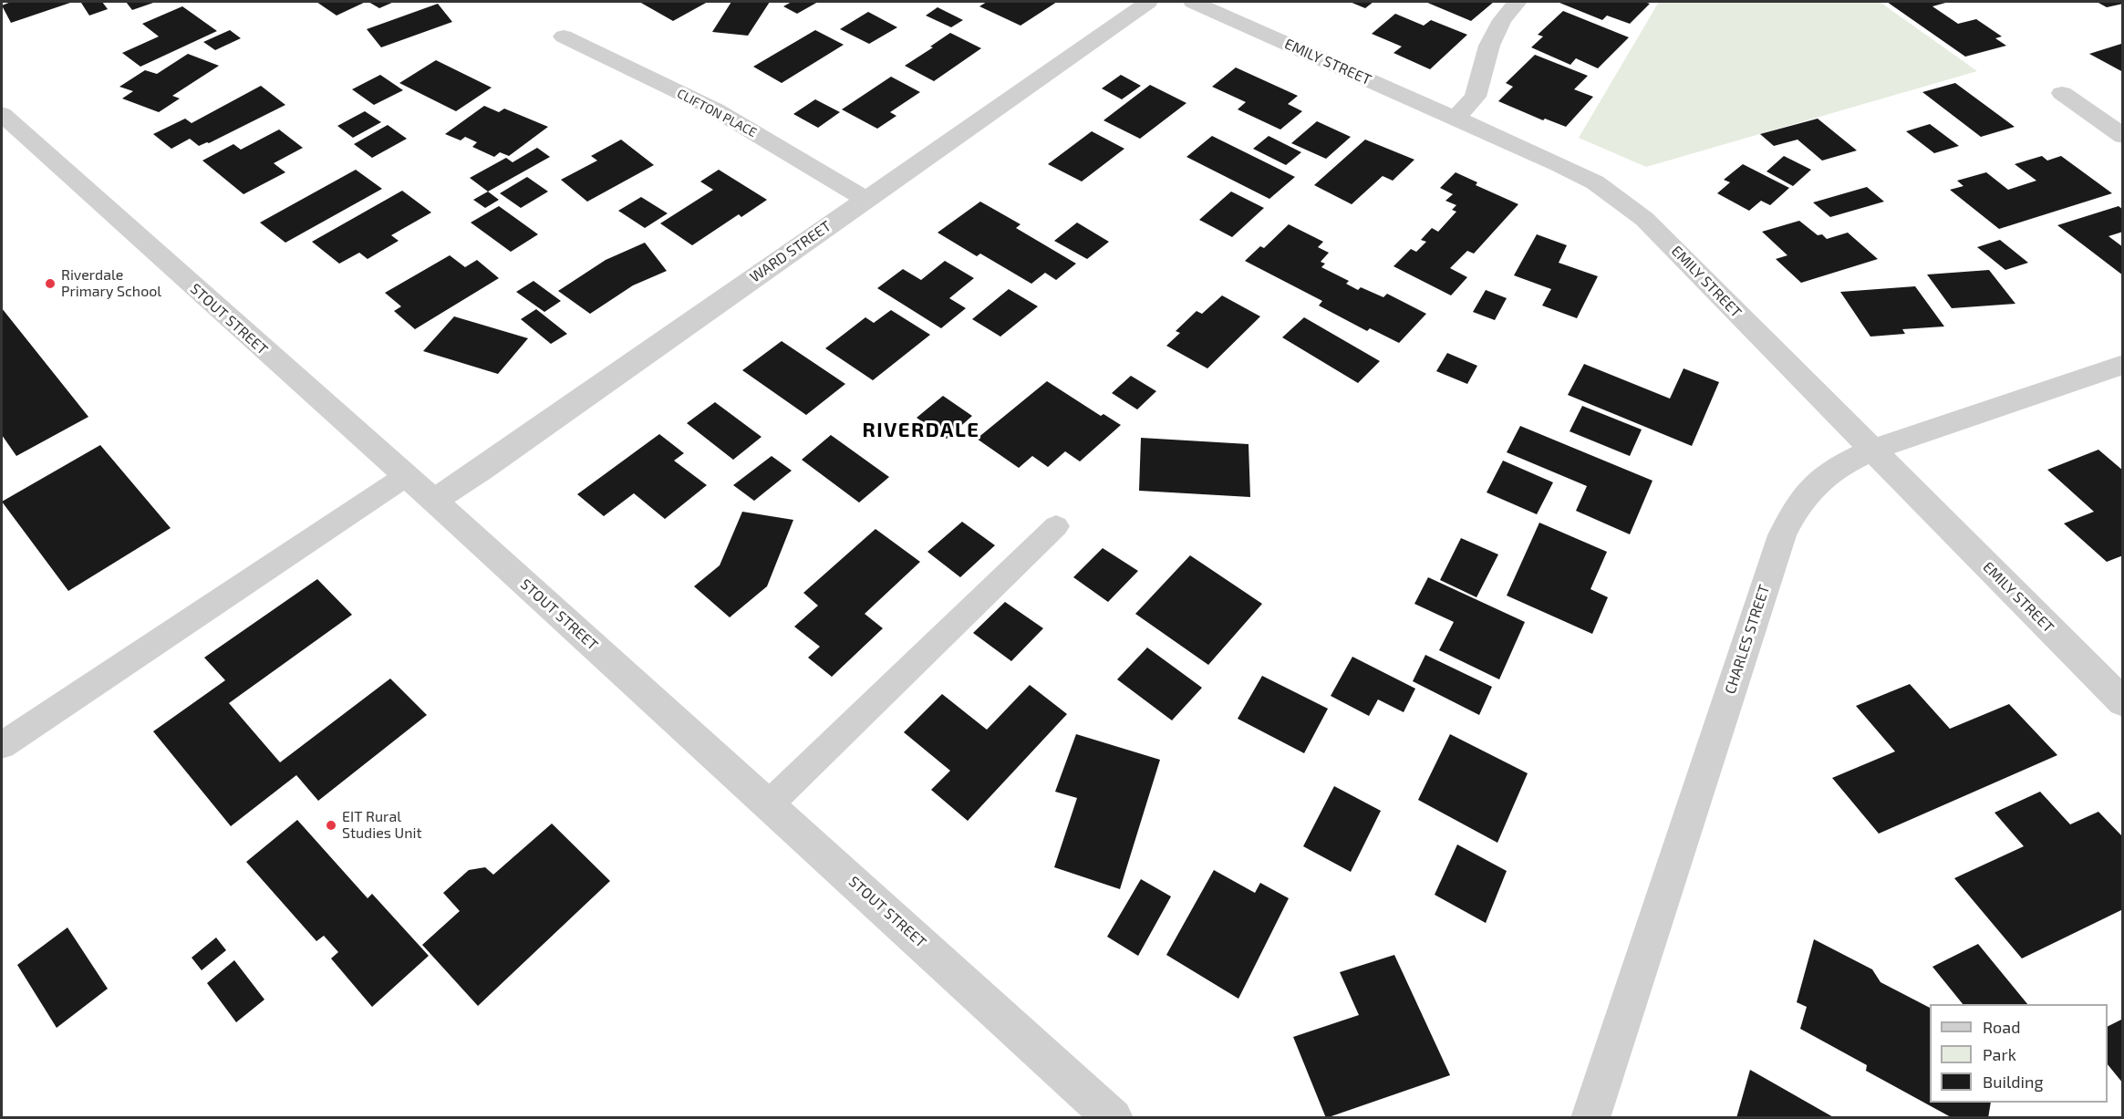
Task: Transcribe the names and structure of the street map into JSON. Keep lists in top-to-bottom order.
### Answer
{
  "streets": {
    "street": [
      "EMILY STREET",
      "CLIFTON PLACE",
      "WARD STREET",
      "STOUT STREET",
      "CHARLES STREET"
    ]
  },
  "crossings": [
    ["EMILY STREET", "CHARLES STREET"],
    ["CLIFTON PLACE", "WARD STREET"],
    ["WARD STREET", "STOUT STREET"]
  ],
  "districts": ["RIVERDALE"],
  "places": ["Riverdale Primary School", "EIT Rural Studies Unit"],
  "legend": ["Road", "Park", "Building"]
}
